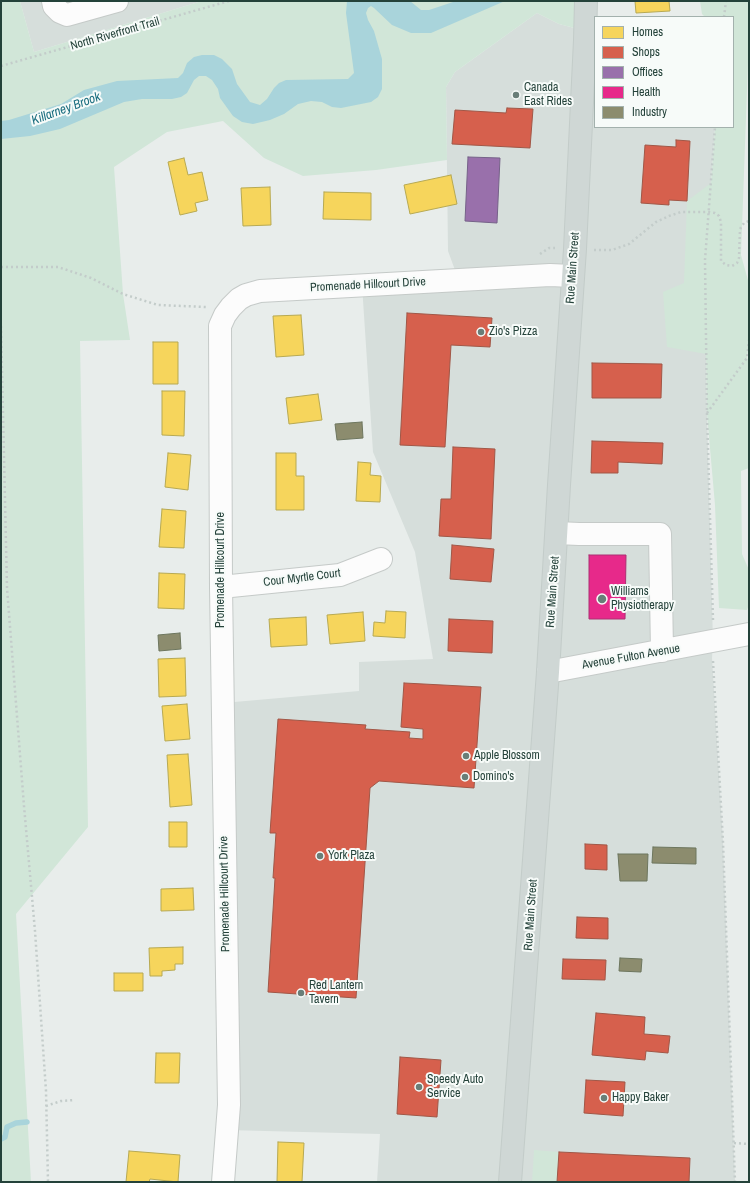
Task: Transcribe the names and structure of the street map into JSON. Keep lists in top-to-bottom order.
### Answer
{
  "streets": {
    "main road": ["Rue Main Street"],
    "street": ["Promenade Hillcourt Drive", "Cour Myrtle Court", "Avenue Fulton Avenue"],
    "path": ["North Riverfront Trail"]
  },
  "crossings": [
    ["Rue Main Street", "Promenade Hillcourt Drive"],
    ["Rue Main Street", "Avenue Fulton Avenue"],
    ["Promenade Hillcourt Drive", "Cour Myrtle Court"]
  ],
  "water": ["Killarney Brook"],
  "places": [
    "Canada East Rides",
    "Zio's Pizza",
    "Williams Physiotherapy",
    "Apple Blossom",
    "Domino's",
    "York Plaza",
    "Red Lantern Tavern",
    "Speedy Auto Service",
    "Happy Baker"
  ],
  "legend": [
    "Homes",
    "Shops",
    "Offices",
    "Health",
    "Industry"
  ]
}
